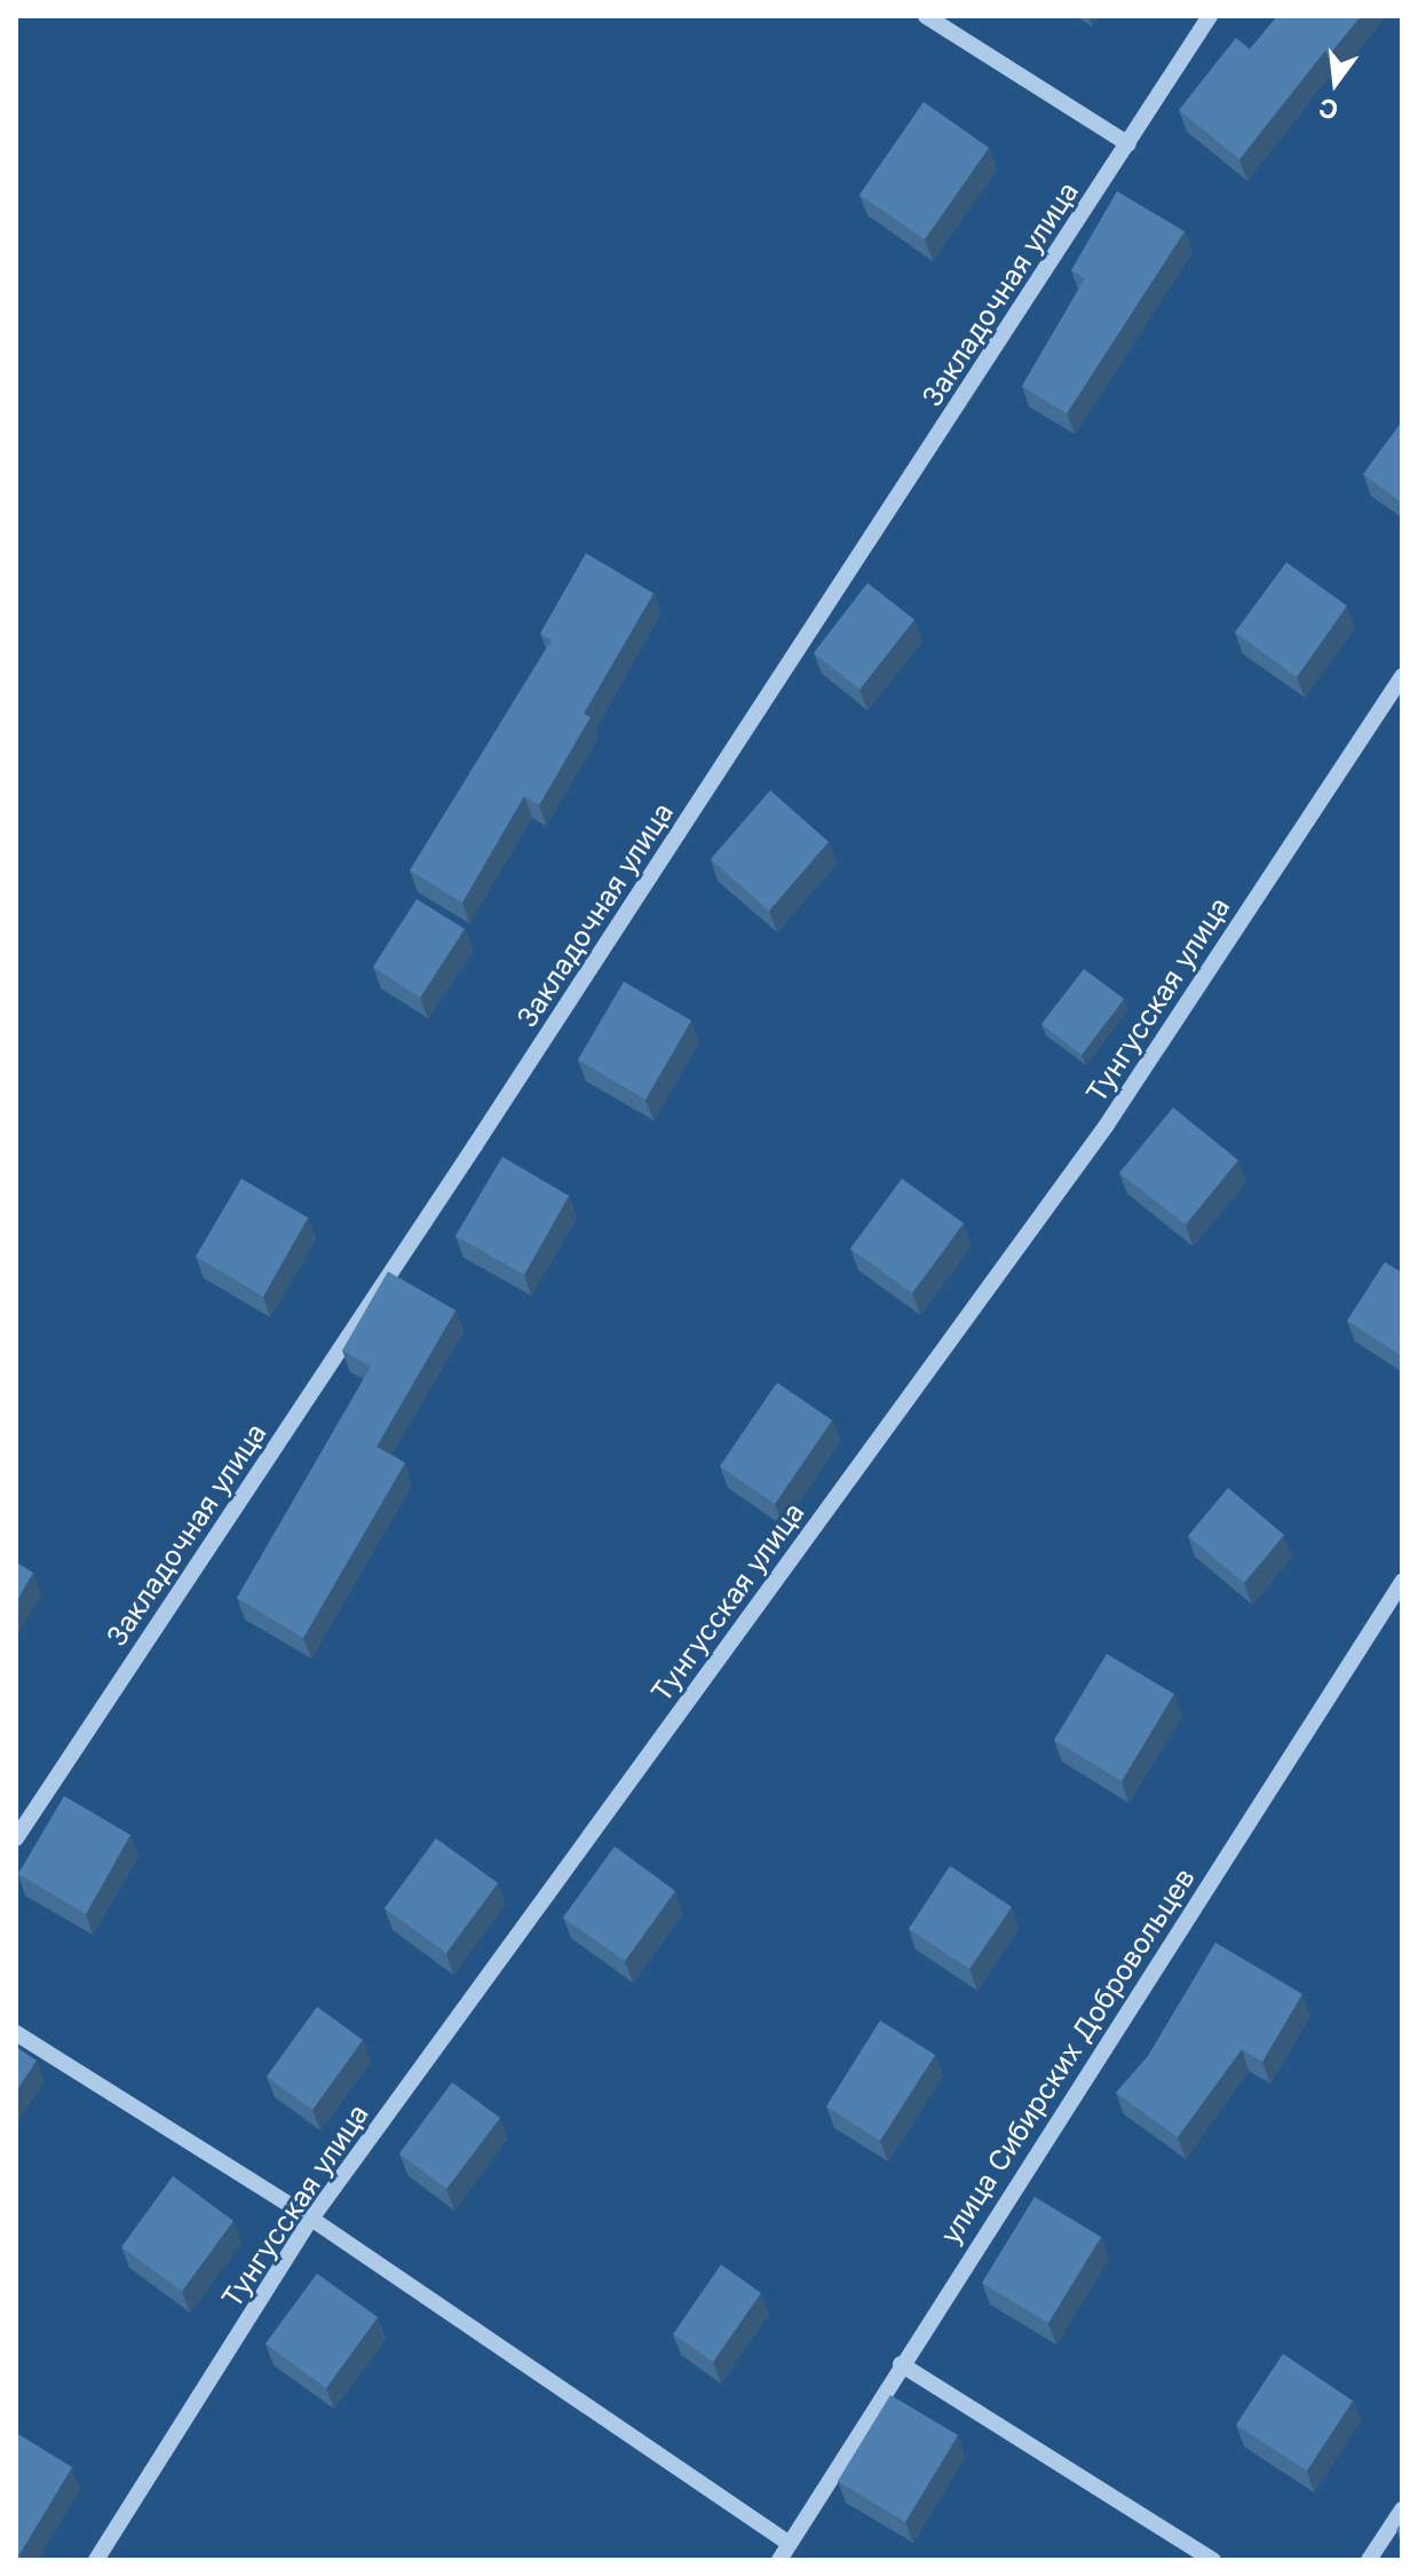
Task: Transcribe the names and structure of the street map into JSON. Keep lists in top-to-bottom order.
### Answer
{
  "streets": {
    "street": ["Закладочная улица", "Тунгусская улица", "улица Сибирских Добровольцев"]
  },
  "north": "bottom"
}
